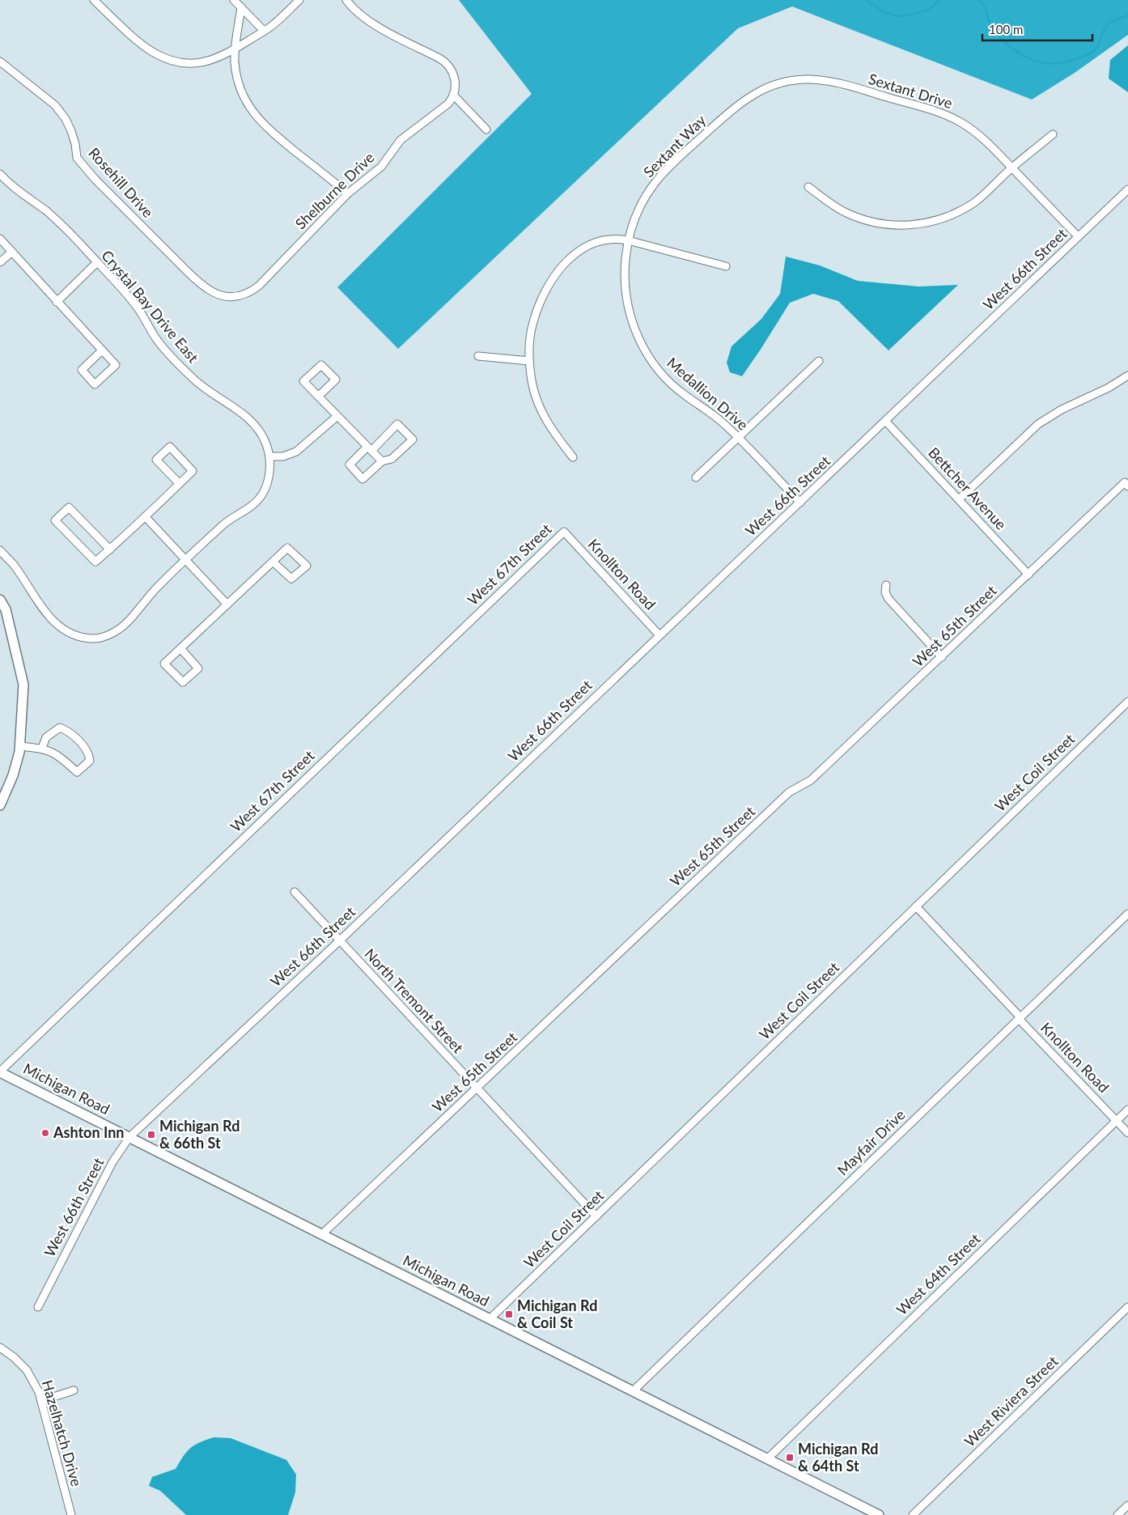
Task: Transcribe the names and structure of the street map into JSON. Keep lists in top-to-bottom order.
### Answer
{
  "streets": {
    "main road": ["Michigan Road"],
    "street": [
      "Sextant Drive",
      "Sextant Way",
      "Rosehill Drive",
      "Shelburne Drive",
      "West 66th Street",
      "Crystal Bay Drive East",
      "Medallion Drive",
      "Bettcher Avenue",
      "West 67th Street",
      "Knollton Road",
      "West 65th Street",
      "West Coil Street",
      "North Tremont Street",
      "Mayfair Drive",
      "West 64th Street",
      "West Riviera Street",
      "Hazelhatch Drive"
    ]
  },
  "crossings": [
    ["Sextant Drive", "Sextant Way"],
    ["Sextant Drive", "West 66th Street"],
    ["Sextant Way", "Medallion Drive"],
    ["Rosehill Drive", "Shelburne Drive"],
    ["West 66th Street", "Medallion Drive"],
    ["West 66th Street", "Bettcher Avenue"],
    ["West 66th Street", "Knollton Road"],
    ["West 66th Street", "North Tremont Street"],
    ["West 66th Street", "Michigan Road"],
    ["Bettcher Avenue", "West 65th Street"],
    ["West 67th Street", "Knollton Road"],
    ["West 67th Street", "Michigan Road"],
    ["Knollton Road", "West Coil Street"],
    ["Knollton Road", "Mayfair Drive"],
    ["Knollton Road", "West 64th Street"],
    ["West 65th Street", "North Tremont Street"],
    ["West 65th Street", "Michigan Road"],
    ["West Coil Street", "North Tremont Street"],
    ["West Coil Street", "Michigan Road"],
    ["Michigan Road", "Mayfair Drive"],
    ["Michigan Road", "West 64th Street"]
  ],
  "places": {
    "other": ["Ashton Inn"],
    "transit": ["Michigan Rd & 66th St", "Michigan Rd & Coil St", "Michigan Rd & 64th St"]
  },
  "scale_bar": "100 m"
}
